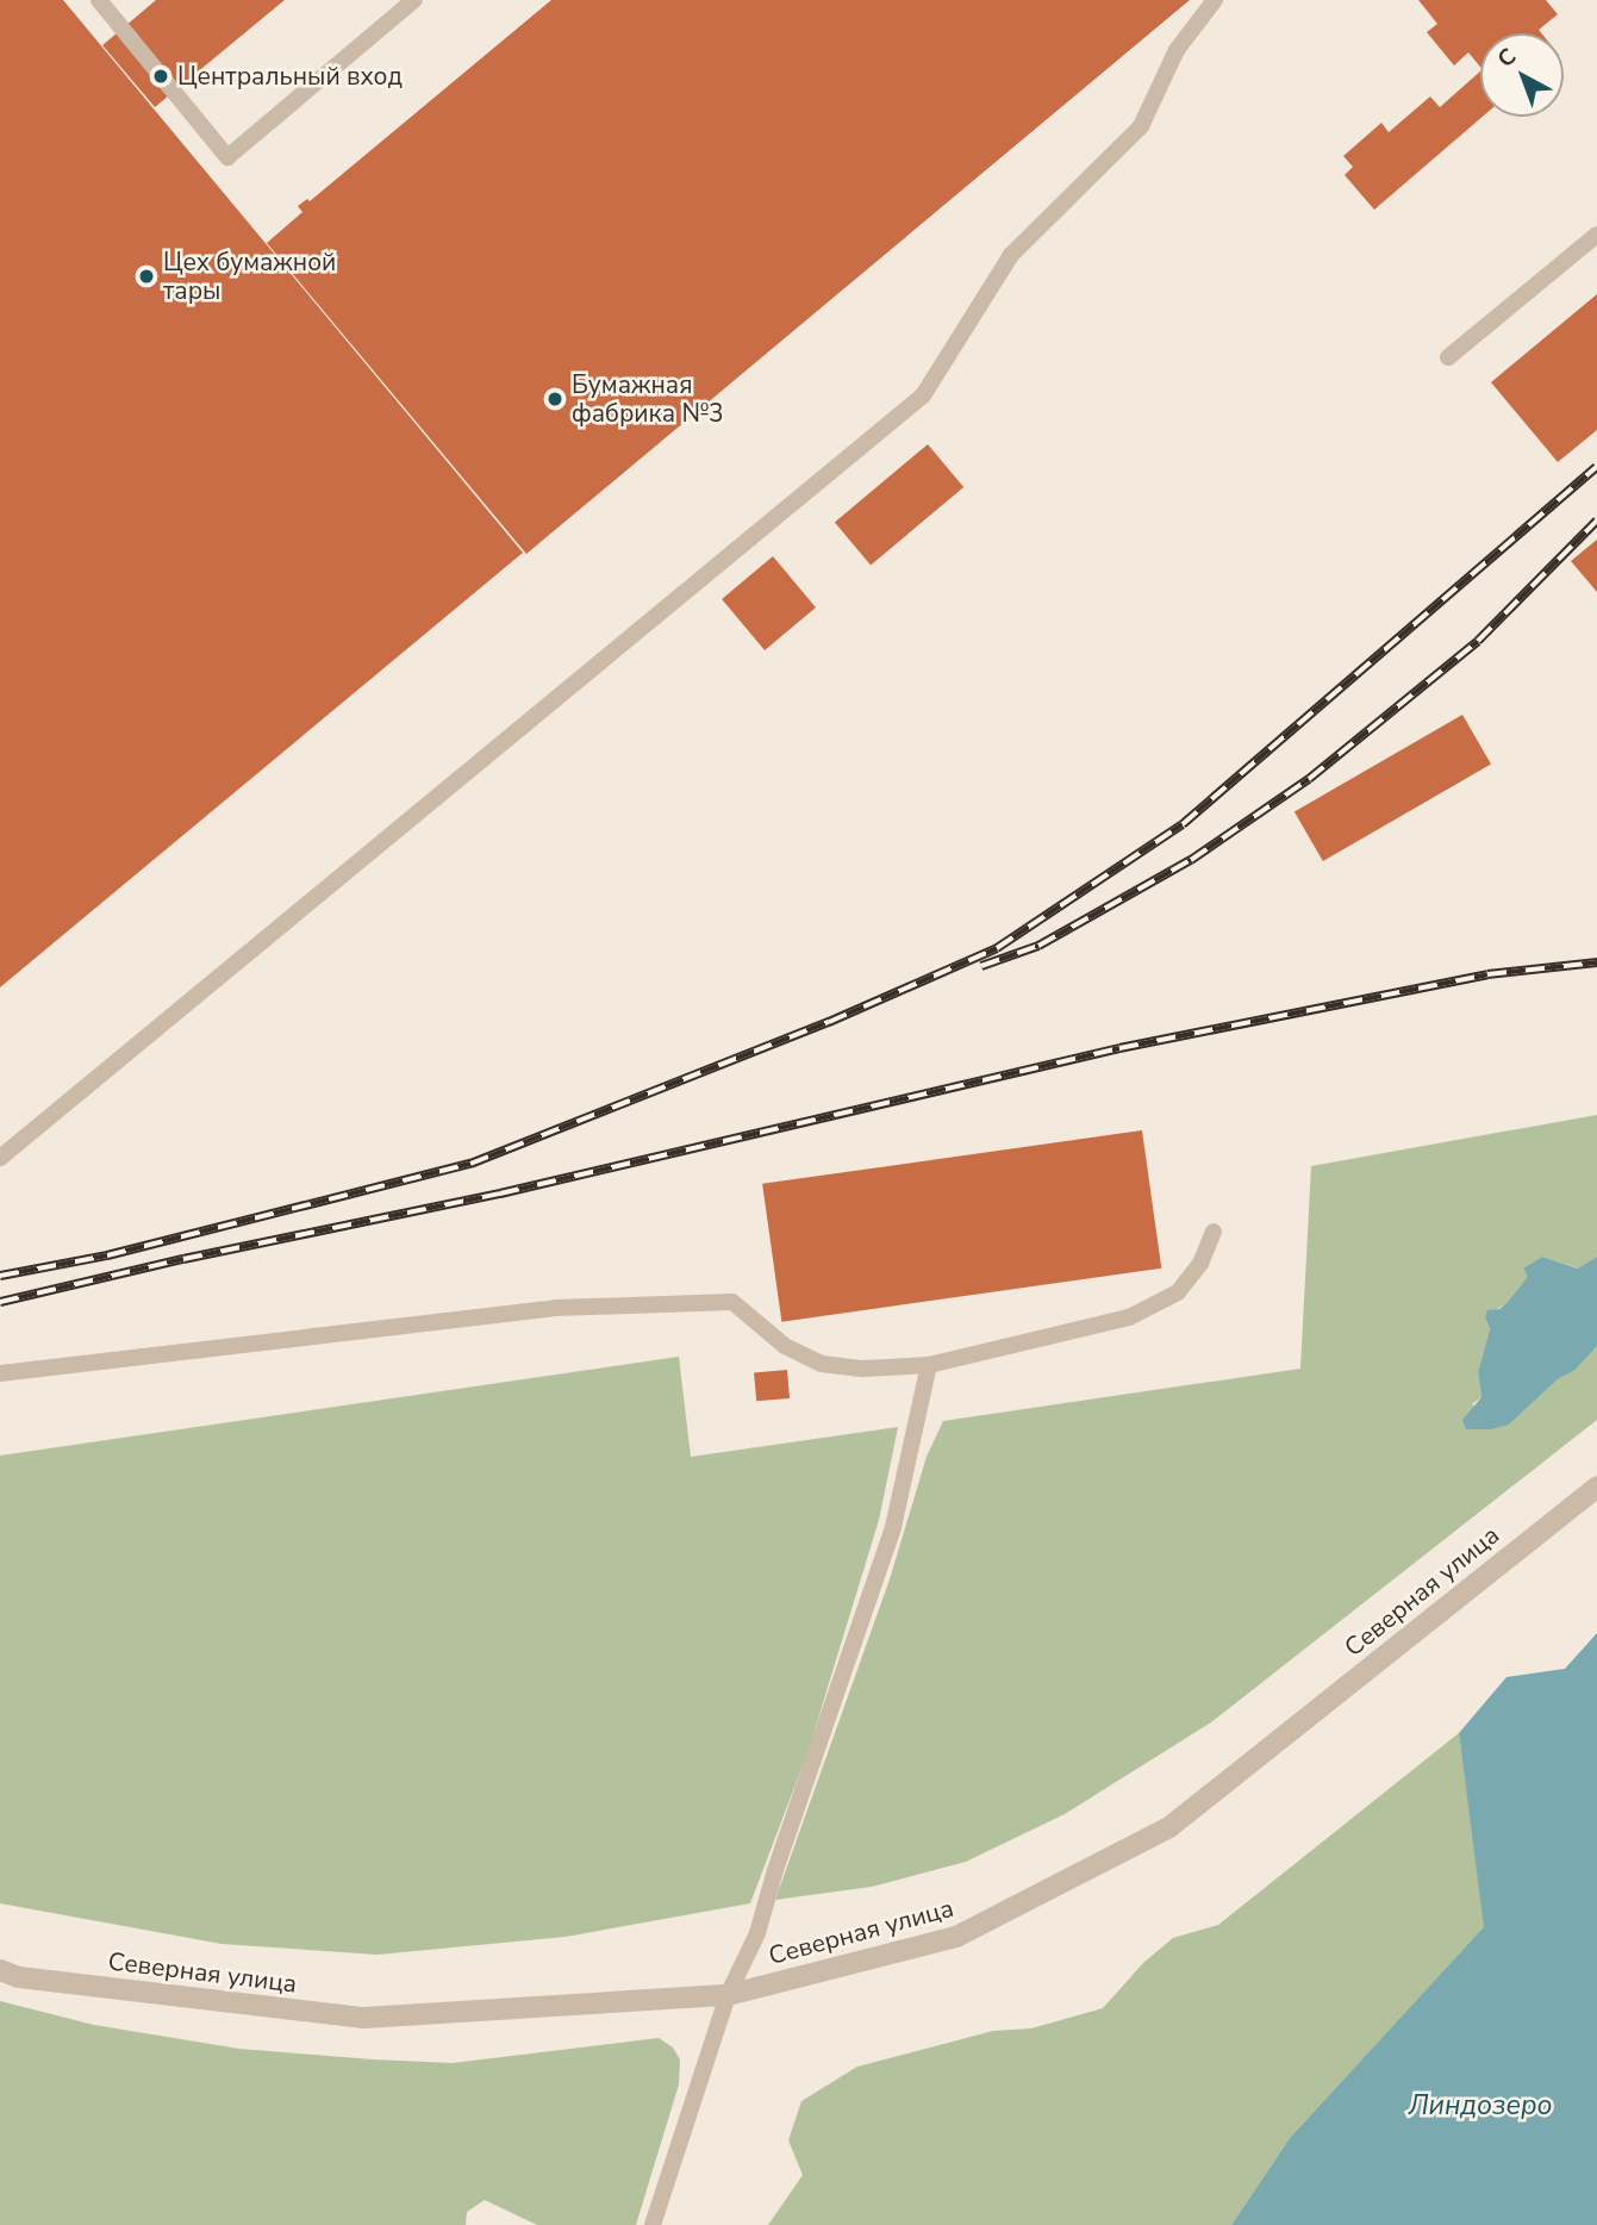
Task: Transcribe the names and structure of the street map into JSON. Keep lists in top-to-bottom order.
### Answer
{
  "streets": {
    "street": ["Северная улица"]
  },
  "water": ["Линдозеро"],
  "places": ["Центральный вход", "Цех бумажной тары", "Бумажная фабрика №3"],
  "north": "top left"
}
